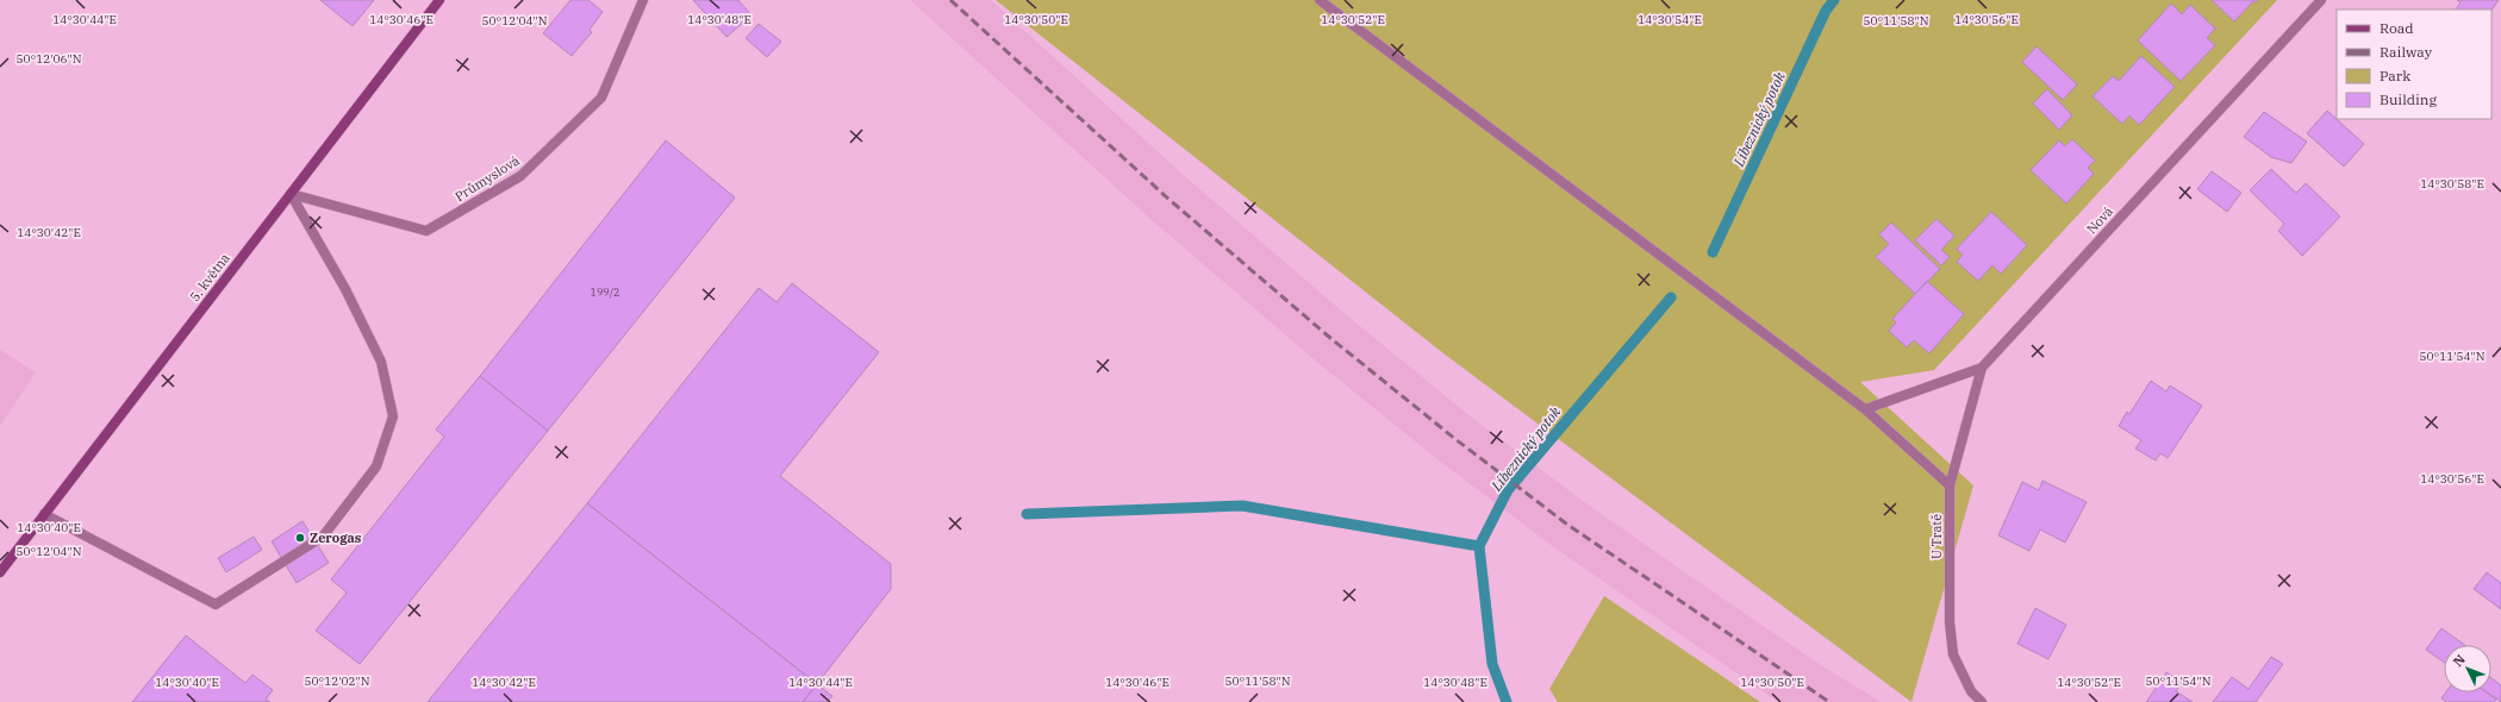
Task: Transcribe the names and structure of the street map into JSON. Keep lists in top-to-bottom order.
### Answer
{
  "streets": {
    "main road": ["5. května"],
    "street": ["Průmyslová", "Nová", "U Tratě"]
  },
  "crossings": [
    ["Průmyslová", "5. května"],
    ["Nová", "U Tratě"]
  ],
  "water": ["Líbeznický potok"],
  "places": ["Zerogas"],
  "house_numbers": ["199/2"],
  "legend": [
    "Road",
    "Railway",
    "Park",
    "Building"
  ],
  "north": "top left",
  "coordinates": [
    "14°30'44\"E",
    "14°30'46\"E",
    "14°30'48\"E",
    "14°30'50\"E",
    "14°30'52\"E",
    "14°30'54\"E",
    "14°30'56\"E",
    "50°12'04\"N",
    "50°11'58\"N",
    "50°12'06\"N",
    "14°30'58\"E",
    "14°30'42\"E",
    "50°11'54\"N",
    "14°30'40\"E",
    "50°12'02\"N"
  ]
}
